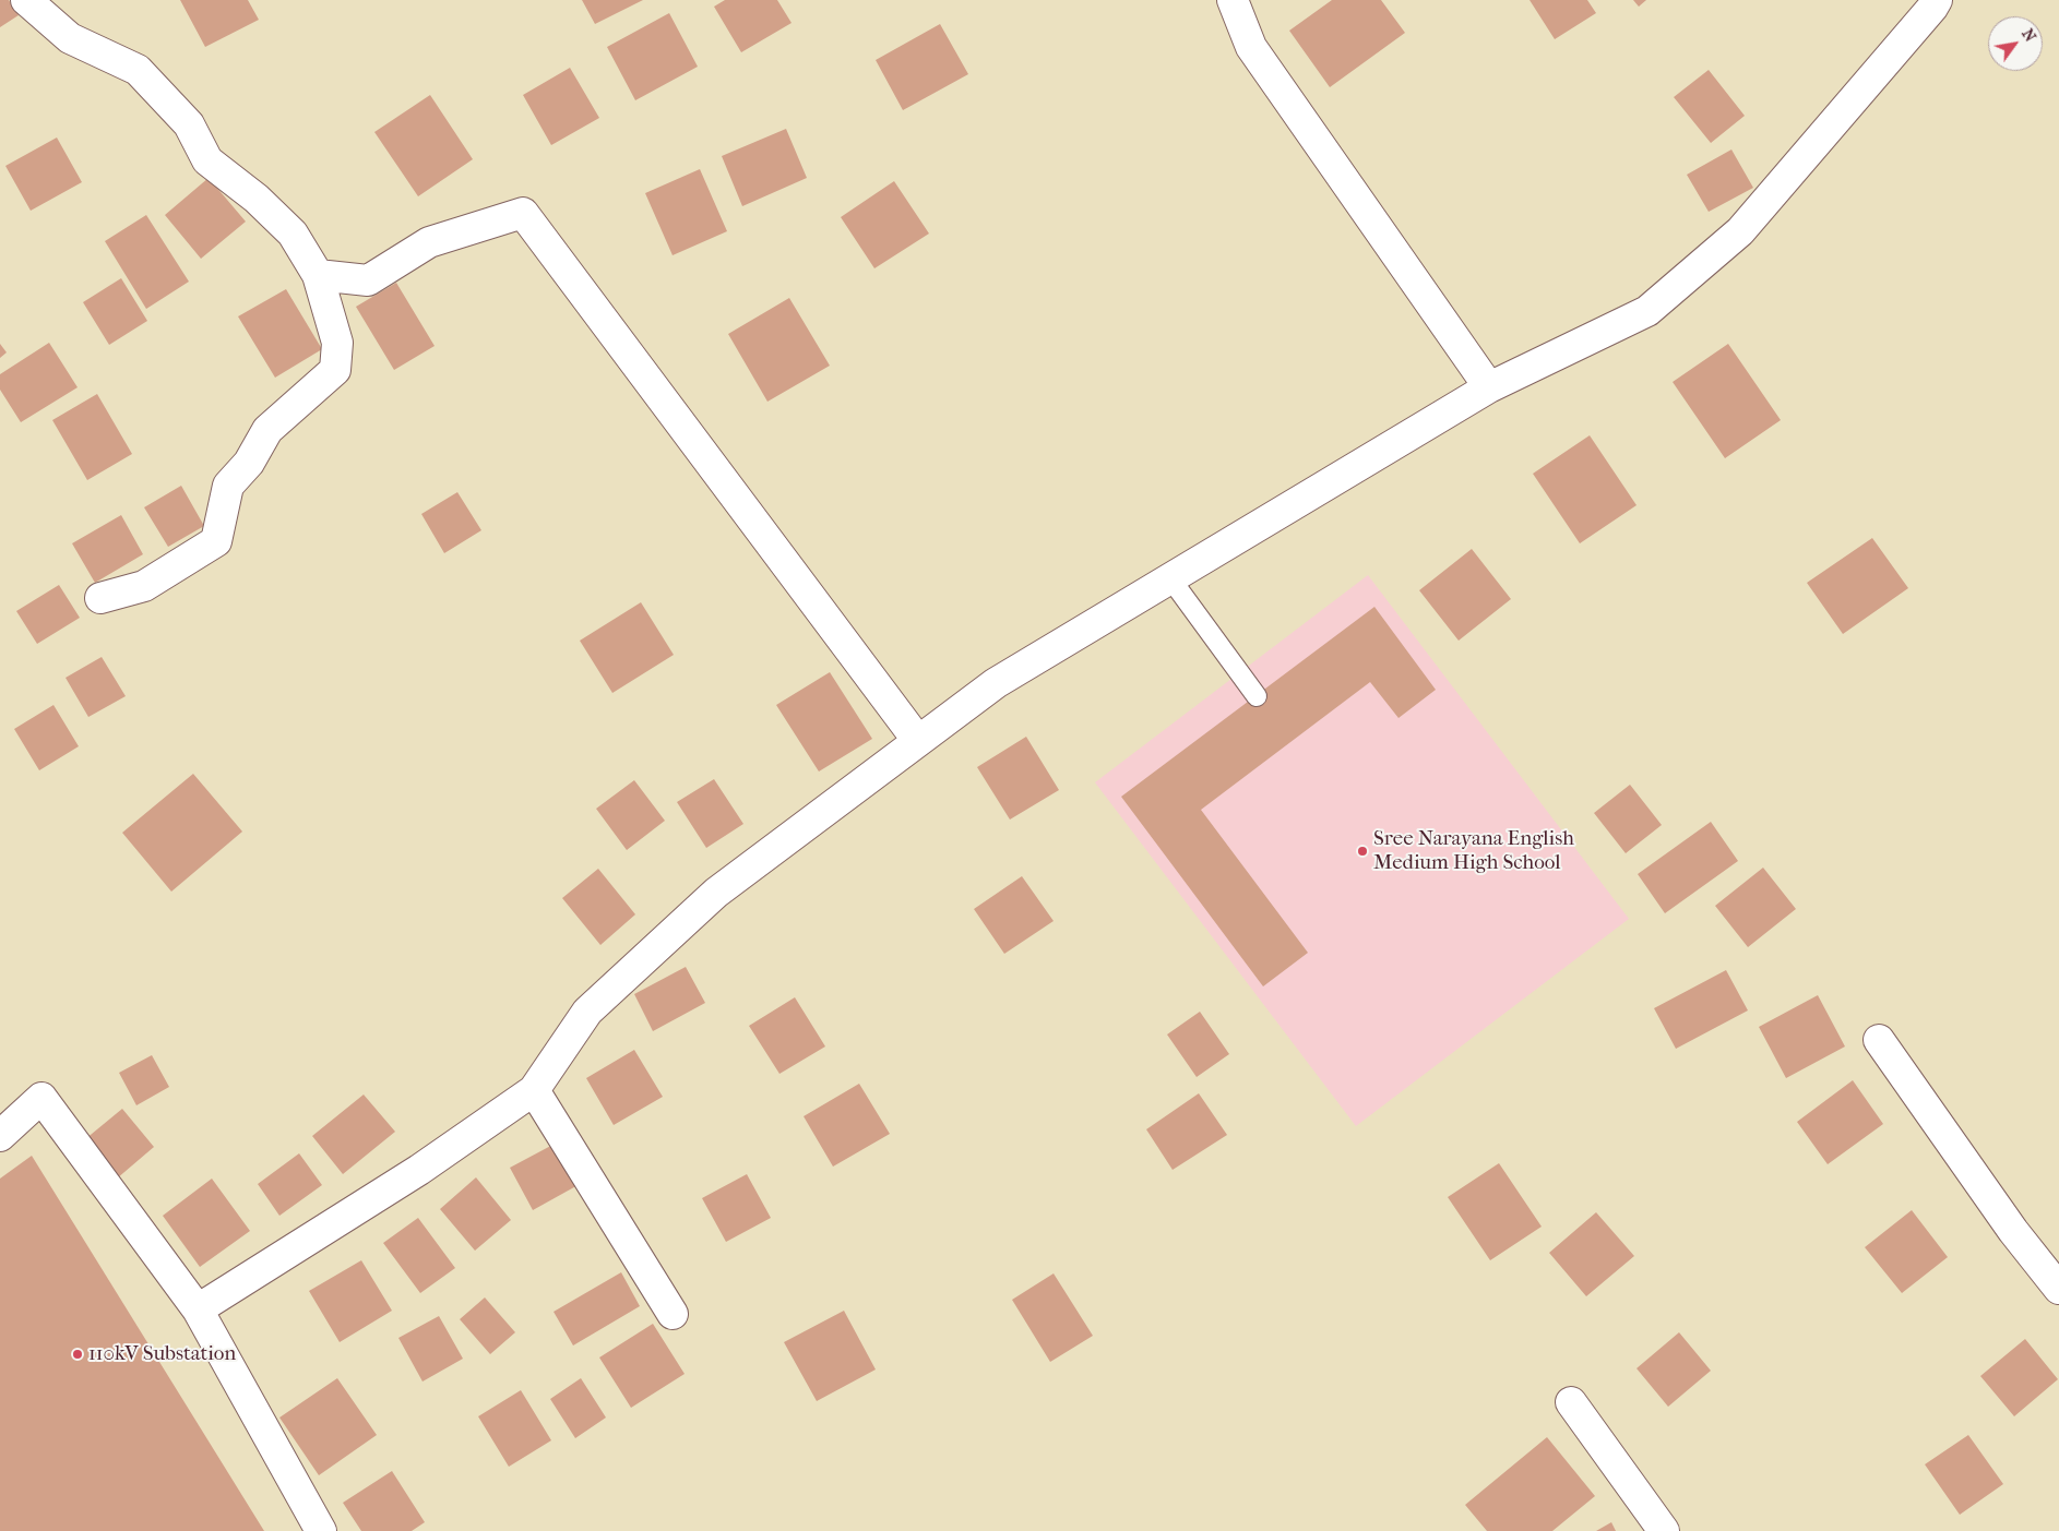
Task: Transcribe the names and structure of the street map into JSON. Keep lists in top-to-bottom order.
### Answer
{
  "places": ["Sree Narayana English Medium High School", "110kV Substation"],
  "north": "top right"
}
